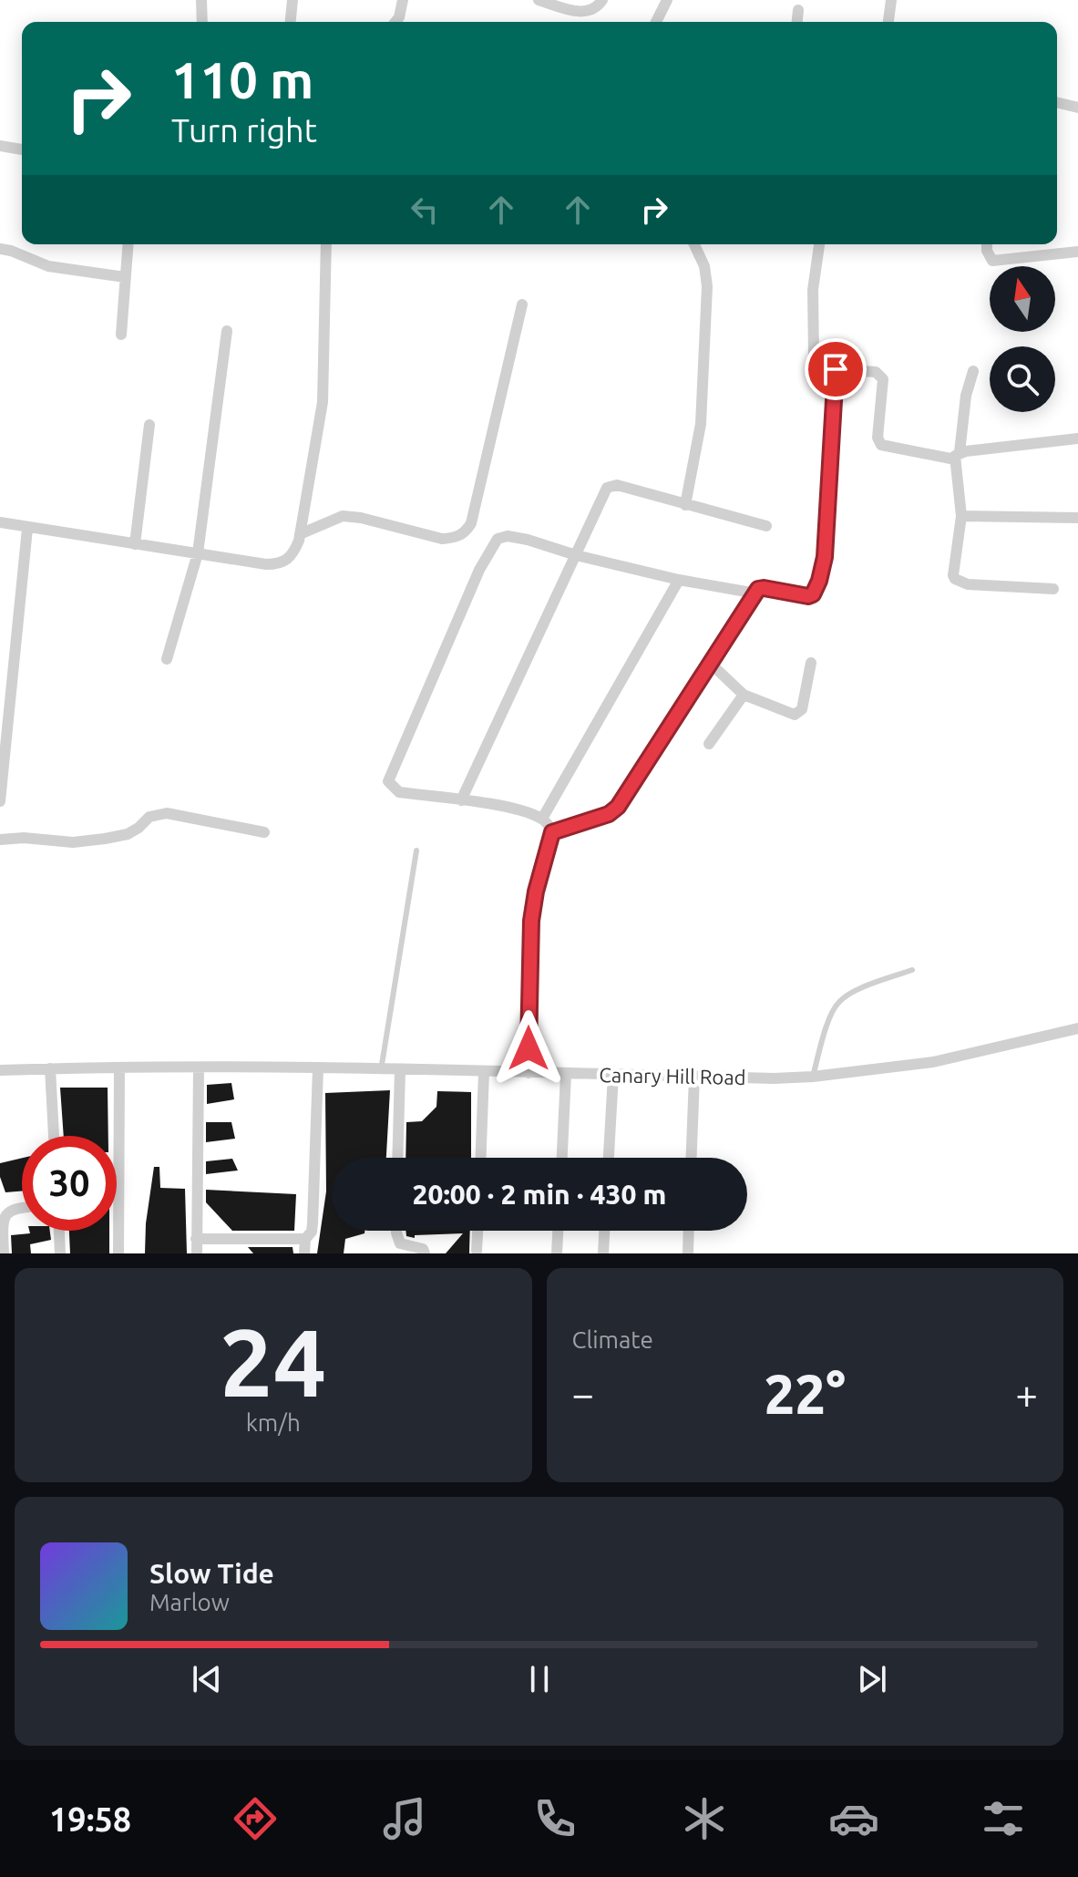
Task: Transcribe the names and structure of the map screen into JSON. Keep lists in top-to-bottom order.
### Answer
{
  "streets": {
    "street": ["Canary Hill Road"]
  },
  "north": "top",
  "page": {
    "turn": ["110 m", "Turn right"],
    "limit": "30",
    "trip": "20:00 · 2 min · 430 m",
    "tile": [
      ["24", "km/h"],
      "Climate"
    ],
    "heat": ["−", "22°", "+"],
    "song": ["Slow Tide", "Marlow"],
    "tabs": "19:58"
  }
}
